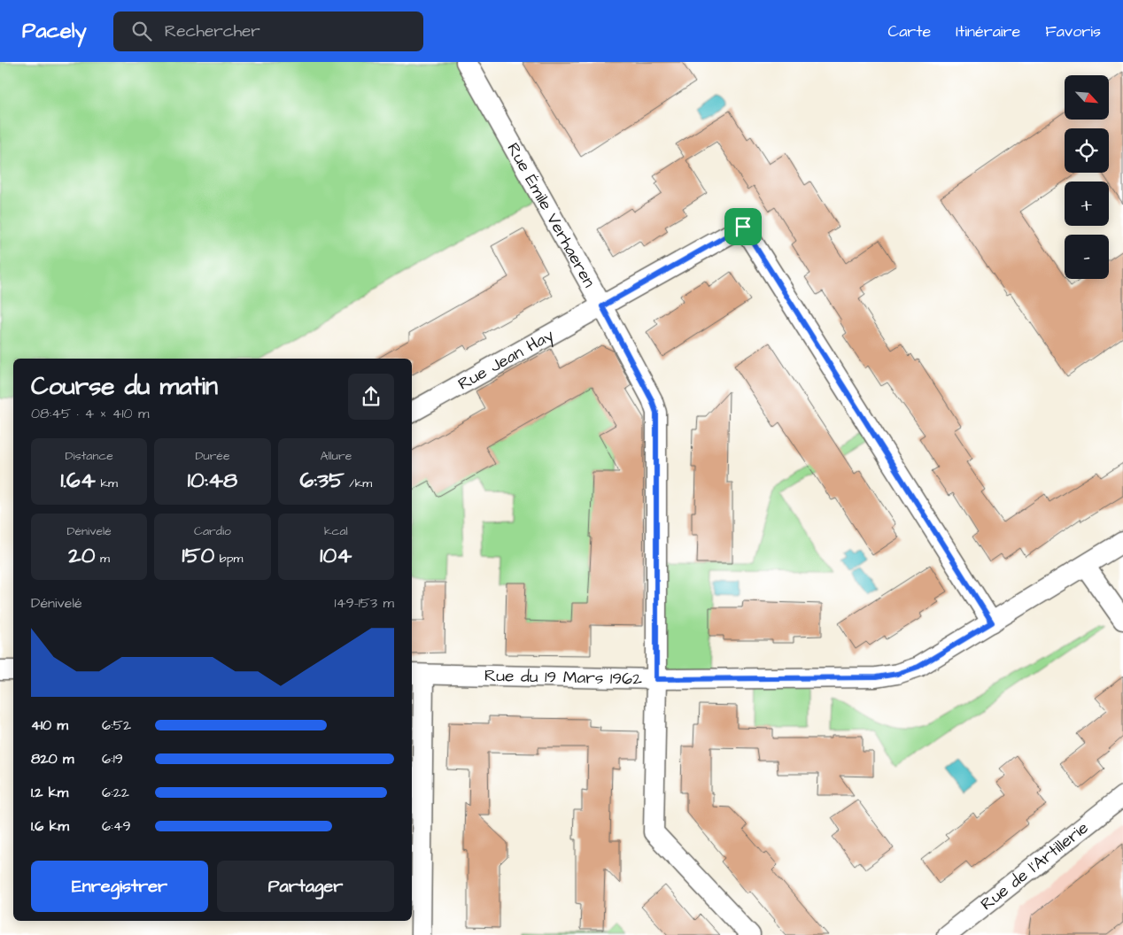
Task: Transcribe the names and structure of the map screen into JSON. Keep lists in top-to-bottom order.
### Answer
{
  "streets": {
    "street": [
      "Rue Émile Verhaeren",
      "Rue Jean Hay",
      "Rue du 19 Mars 1962",
      "Rue de l'Artillerie"
    ]
  },
  "crossings": [
    ["Rue Émile Verhaeren", "Rue Jean Hay"],
    ["Rue Émile Verhaeren", "Rue du 19 Mars 1962"],
    ["Rue Jean Hay", "Rue du 19 Mars 1962"]
  ],
  "north": "bottom right",
  "page": {
    "header": "Pacely",
    "search": "Rechercher",
    "nav": ["Carte", "Itinéraire", "Favoris"],
    "map_buttons": ["+", "−"],
    "heading": ["Course du matin", "08:45 · 4 × 410 m"],
    "stats": [
      ["Distance", "1.64 km"],
      ["Durée", "10:48"],
      ["Allure", "6:35 /km"],
      ["Dénivelé", "20 m"],
      ["Cardio", "150 bpm"],
      ["kcal", "104"]
    ],
    "chart": ["Dénivelé", "149–153 m"],
    "list": [
      {
        "name": "410 m",
        "note": "6:52"
      },
      {
        "name": "820 m",
        "note": "6:19"
      },
      {
        "name": "1.2 km",
        "note": "6:22"
      },
      {
        "name": "1.6 km",
        "note": "6:49"
      }
    ],
    "buttons": ["Enregistrer", "Partager"]
  }
}
